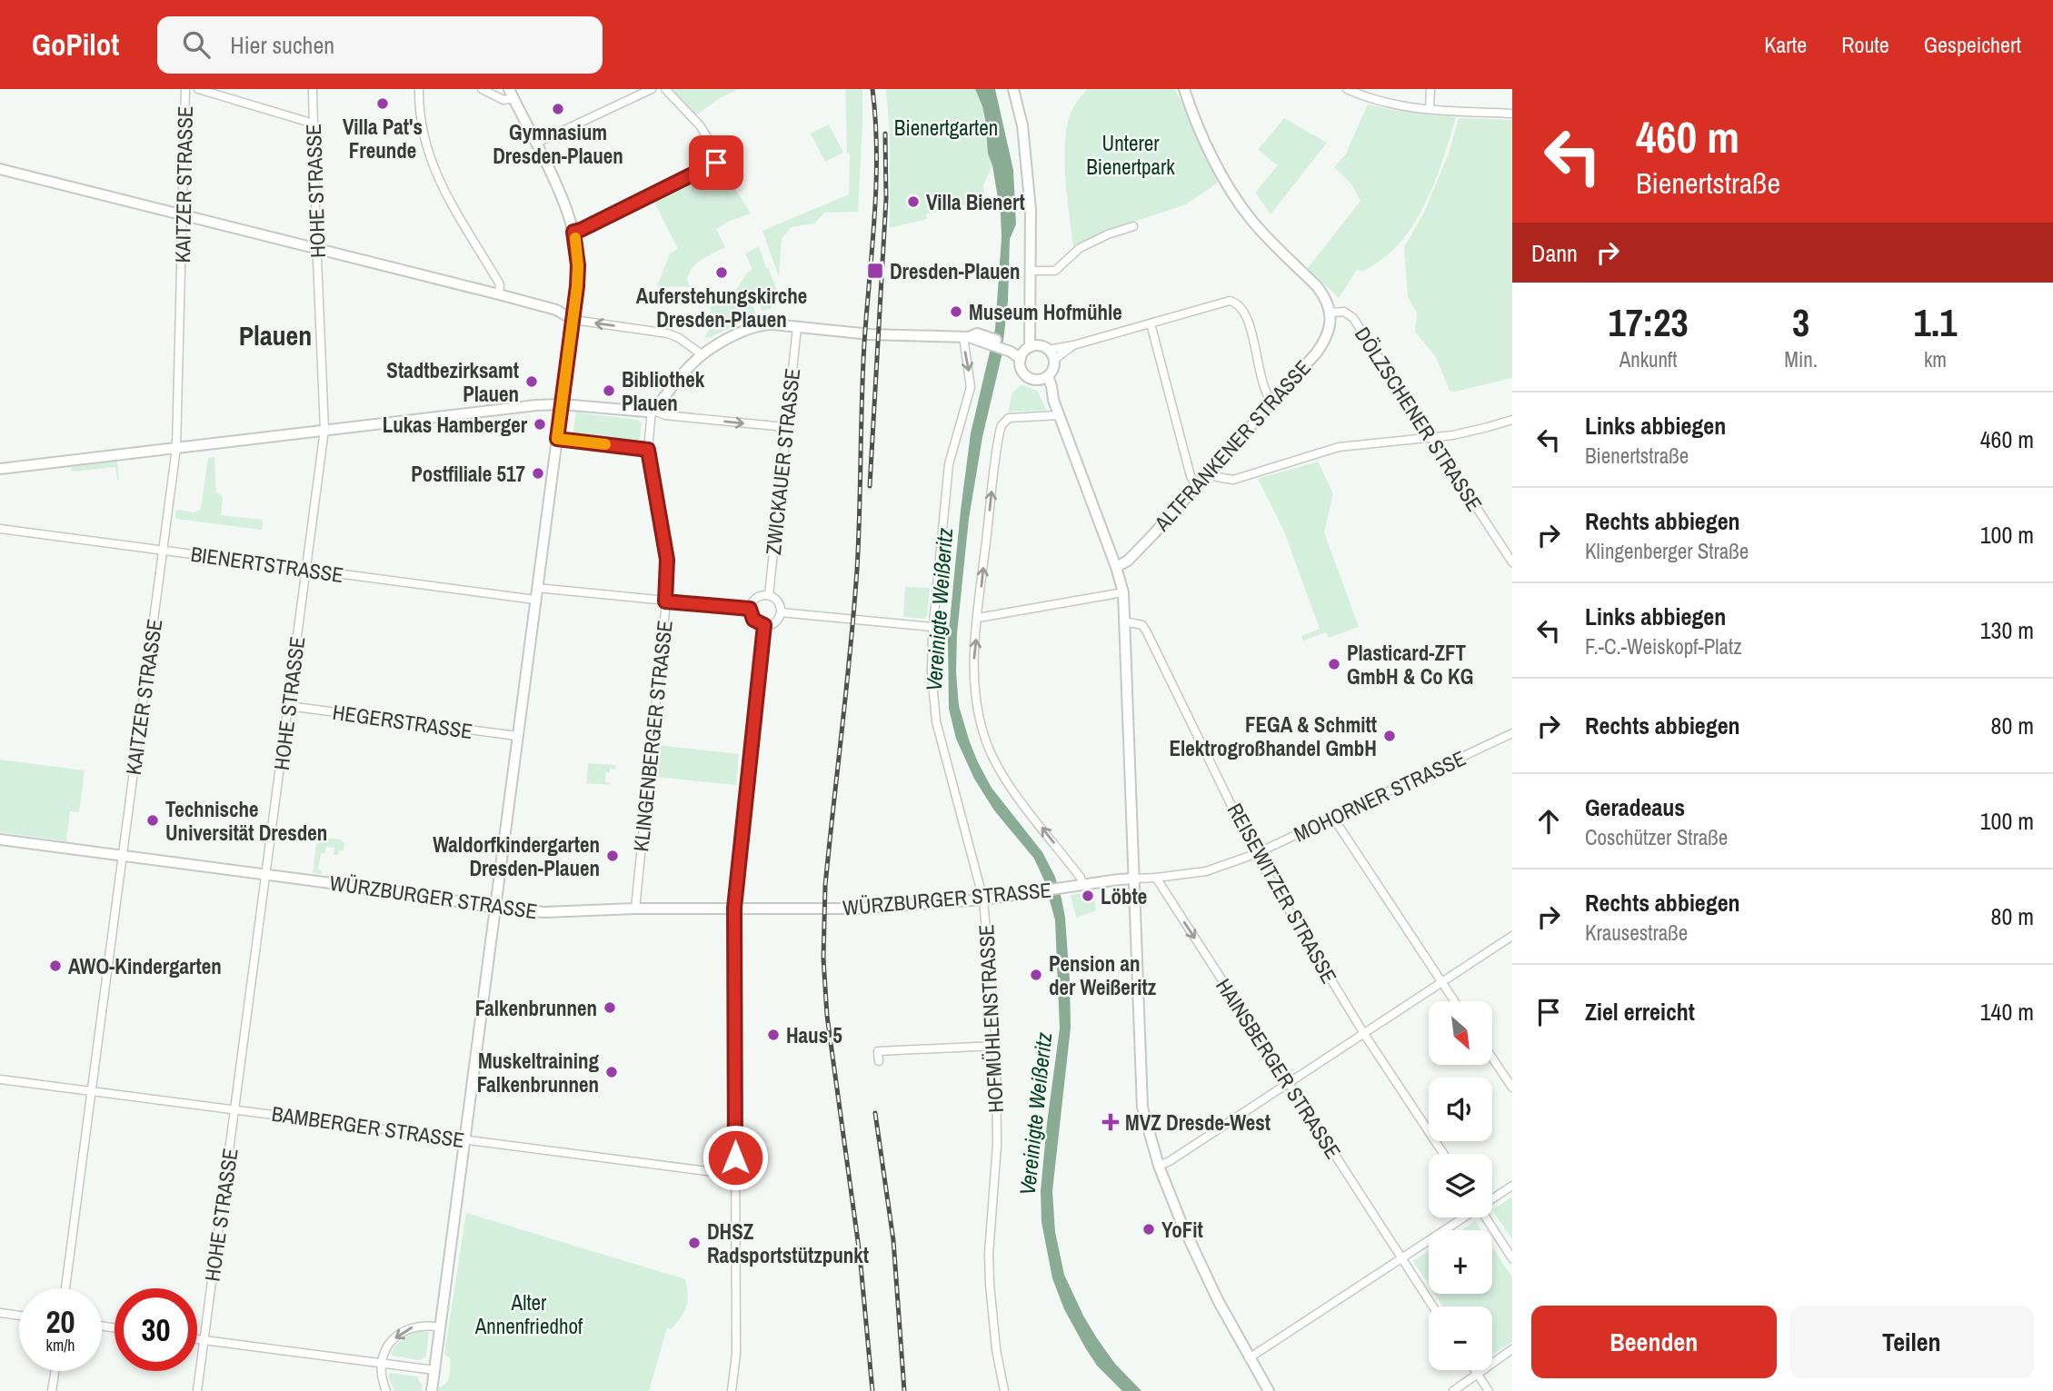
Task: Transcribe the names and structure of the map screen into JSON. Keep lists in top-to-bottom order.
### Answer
{
  "streets": {
    "street": [
      "KAITZER STRASSE",
      "HOHE STRASSE",
      "DÖLZSCHENER STRASSE",
      "ALTFRANKENER STRASSE",
      "ZWICKAUER STRASSE",
      "BIENERTSTRASSE",
      "HEGERSTRASSE",
      "KLINGENBERGER STRASSE",
      "MOHORNER STRASSE",
      "REISEWITZER STRASSE",
      "WÜRZBURGER STRASSE",
      "HOFMÜHLENSTRASSE",
      "HAINSBERGER STRASSE",
      "BAMBERGER STRASSE"
    ]
  },
  "crossings": [
    ["KAITZER STRASSE", "BIENERTSTRASSE"],
    ["KAITZER STRASSE", "WÜRZBURGER STRASSE"],
    ["KAITZER STRASSE", "BAMBERGER STRASSE"],
    ["HOHE STRASSE", "BIENERTSTRASSE"],
    ["HOHE STRASSE", "HEGERSTRASSE"],
    ["HOHE STRASSE", "WÜRZBURGER STRASSE"],
    ["HOHE STRASSE", "BAMBERGER STRASSE"],
    ["DÖLZSCHENER STRASSE", "ALTFRANKENER STRASSE"],
    ["KLINGENBERGER STRASSE", "WÜRZBURGER STRASSE"],
    ["MOHORNER STRASSE", "REISEWITZER STRASSE"],
    ["MOHORNER STRASSE", "WÜRZBURGER STRASSE"],
    ["MOHORNER STRASSE", "HAINSBERGER STRASSE"],
    ["WÜRZBURGER STRASSE", "HOFMÜHLENSTRASSE"]
  ],
  "one_way": ["HAINSBERGER STRASSE"],
  "districts": ["Plauen"],
  "water": ["Vereinigte Weißeritz"],
  "parks": ["Bienertgarten", "Unterer Bienertpark", "Alter Annenfriedhof"],
  "places": {
    "other": [
      "Villa Pat's Freunde",
      "Gymnasium Dresden-Plauen",
      "Villa Bienert",
      "Auferstehungskirche Dresden-Plauen",
      "Museum Hofmühle",
      "Stadtbezirksamt Plauen",
      "Bibliothek Plauen",
      "Lukas Hamberger",
      "Postfiliale 517",
      "Plasticard-ZFT GmbH & Co KG",
      "FEGA & Schmitt Elektrogroßhandel GmbH",
      "Technische Universität Dresden",
      "Waldorfkindergarten Dresden-Plauen",
      "Löbte",
      "AWO-Kindergarten",
      "Pension an der Weißeritz",
      "Falkenbrunnen",
      "Haus 5",
      "Muskeltraining Falkenbrunnen",
      "YoFit",
      "DHSZ Radsportstützpunkt"
    ],
    "transit": ["Dresden-Plauen"],
    "health": ["MVZ Dresde-West"]
  },
  "north": "bottom right",
  "page": {
    "header": "GoPilot",
    "search": "Hier suchen",
    "nav": ["Karte", "Route", "Gespeichert"],
    "turn": ["460 m", "Bienertstraße"],
    "then": "Dann",
    "eta": [
      "17:23",
      "Ankunft",
      "3",
      "Min.",
      "1.1",
      "km"
    ],
    "list": [
      {
        "name": "Links abbiegen",
        "note": "Bienertstraße",
        "value": "460 m"
      },
      {
        "name": "Rechts abbiegen",
        "note": "Klingenberger Straße",
        "value": "100 m"
      },
      {
        "name": "Links abbiegen",
        "note": "F.-C.-Weiskopf-Platz",
        "value": "130 m"
      },
      {
        "name": "Rechts abbiegen",
        "value": "80 m"
      },
      {
        "name": "Geradeaus",
        "note": "Coschützer Straße",
        "value": "100 m"
      },
      {
        "name": "Rechts abbiegen",
        "note": "Krausestraße",
        "value": "80 m"
      },
      {
        "name": "Ziel erreicht",
        "value": "140 m"
      }
    ],
    "map_buttons": ["+", "−"],
    "speed": "20 km/h",
    "limit": "30",
    "buttons": ["Beenden", "Teilen"]
  }
}
